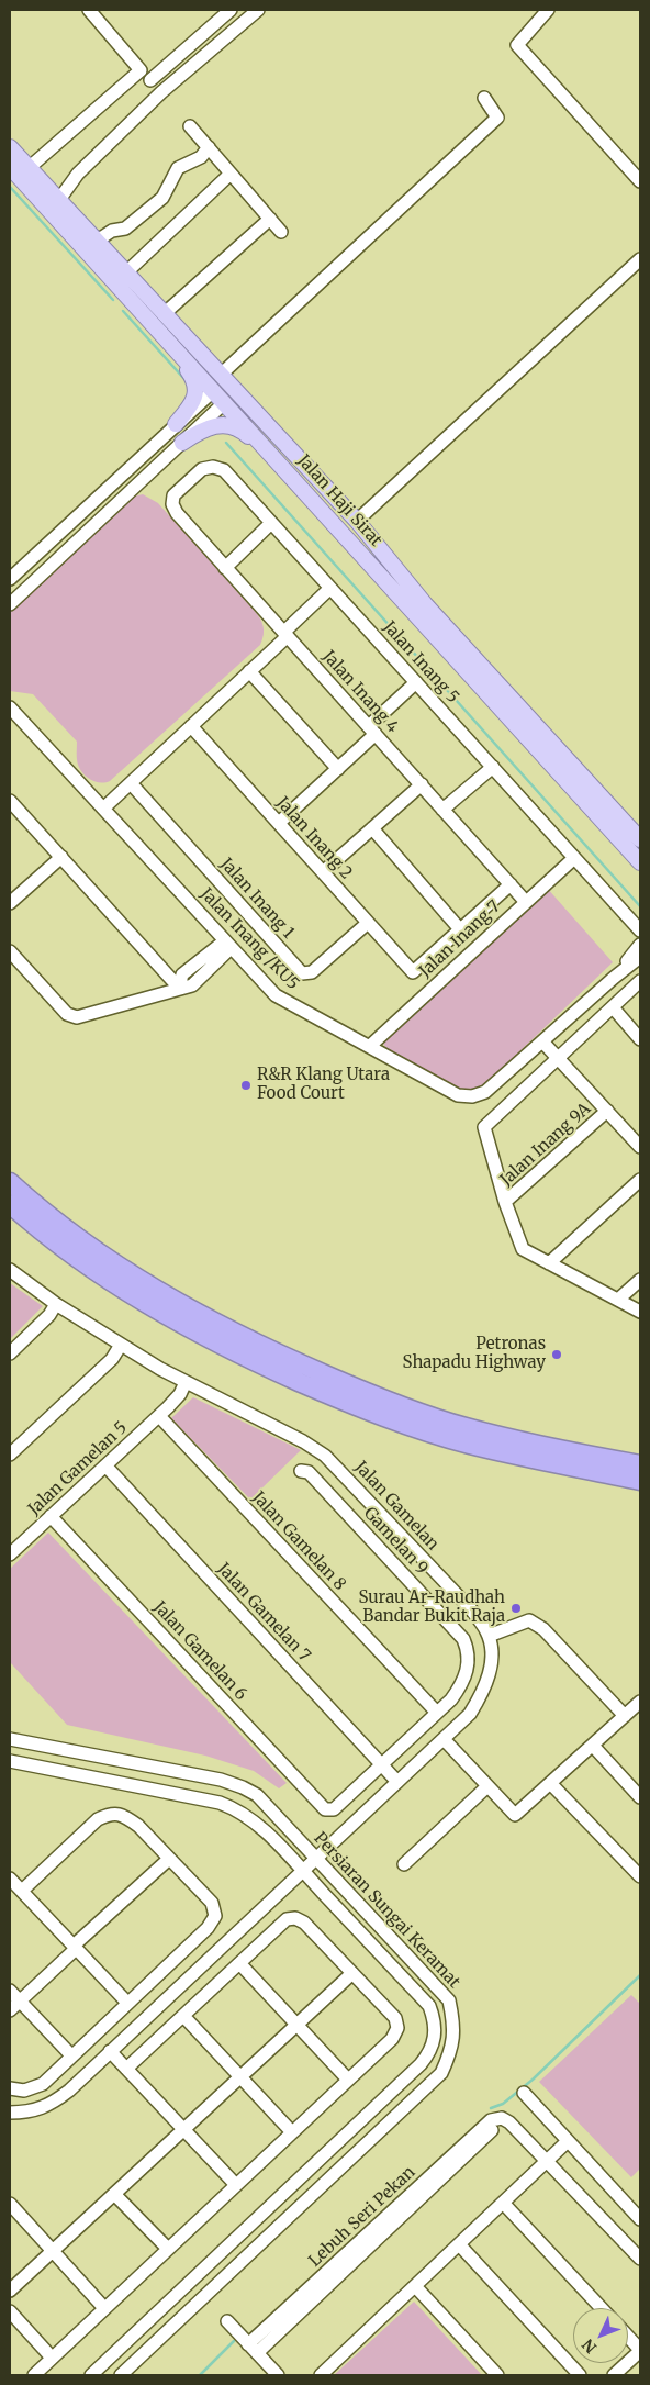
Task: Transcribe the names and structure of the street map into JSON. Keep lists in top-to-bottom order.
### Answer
{
  "streets": {
    "main road": ["Jalan Haji Sirat"],
    "street": [
      "Jalan Inang 5",
      "Jalan Inang 4",
      "Jalan Inang 2",
      "Jalan Inang 1",
      "Jalan Inang /KU5",
      "Jalan Inang 7",
      "Jalan Inang 9A",
      "Jalan Gamelan 5",
      "Jalan Gamelan",
      "Jalan Gamelan 8",
      "Gamelan 9",
      "Jalan Gamelan 7",
      "Jalan Gamelan 6",
      "Persiaran Sungai Keramat",
      "Lebuh Seri Pekan"
    ]
  },
  "crossings": [
    ["Jalan Inang 5", "Jalan Inang 4"],
    ["Jalan Inang 5", "Jalan Inang 7"],
    ["Jalan Inang 4", "Jalan Inang 7"],
    ["Jalan Inang 2", "Jalan Inang 1"],
    ["Jalan Inang /KU5", "Jalan Inang 7"],
    ["Jalan Gamelan 5", "Jalan Gamelan"],
    ["Jalan Gamelan 5", "Jalan Gamelan 8"],
    ["Jalan Gamelan 5", "Jalan Gamelan 7"],
    ["Jalan Gamelan 5", "Jalan Gamelan 6"],
    ["Jalan Gamelan", "Jalan Gamelan 7"],
    ["Jalan Gamelan", "Persiaran Sungai Keramat"],
    ["Jalan Gamelan 8", "Gamelan 9"],
    ["Jalan Gamelan 7", "Jalan Gamelan 6"]
  ],
  "places": ["R&R Klang Utara Food Court", "Petronas Shapadu Highway", "Surau Ar-Raudhah Bandar Bukit Raja"],
  "north": "bottom left"
}
